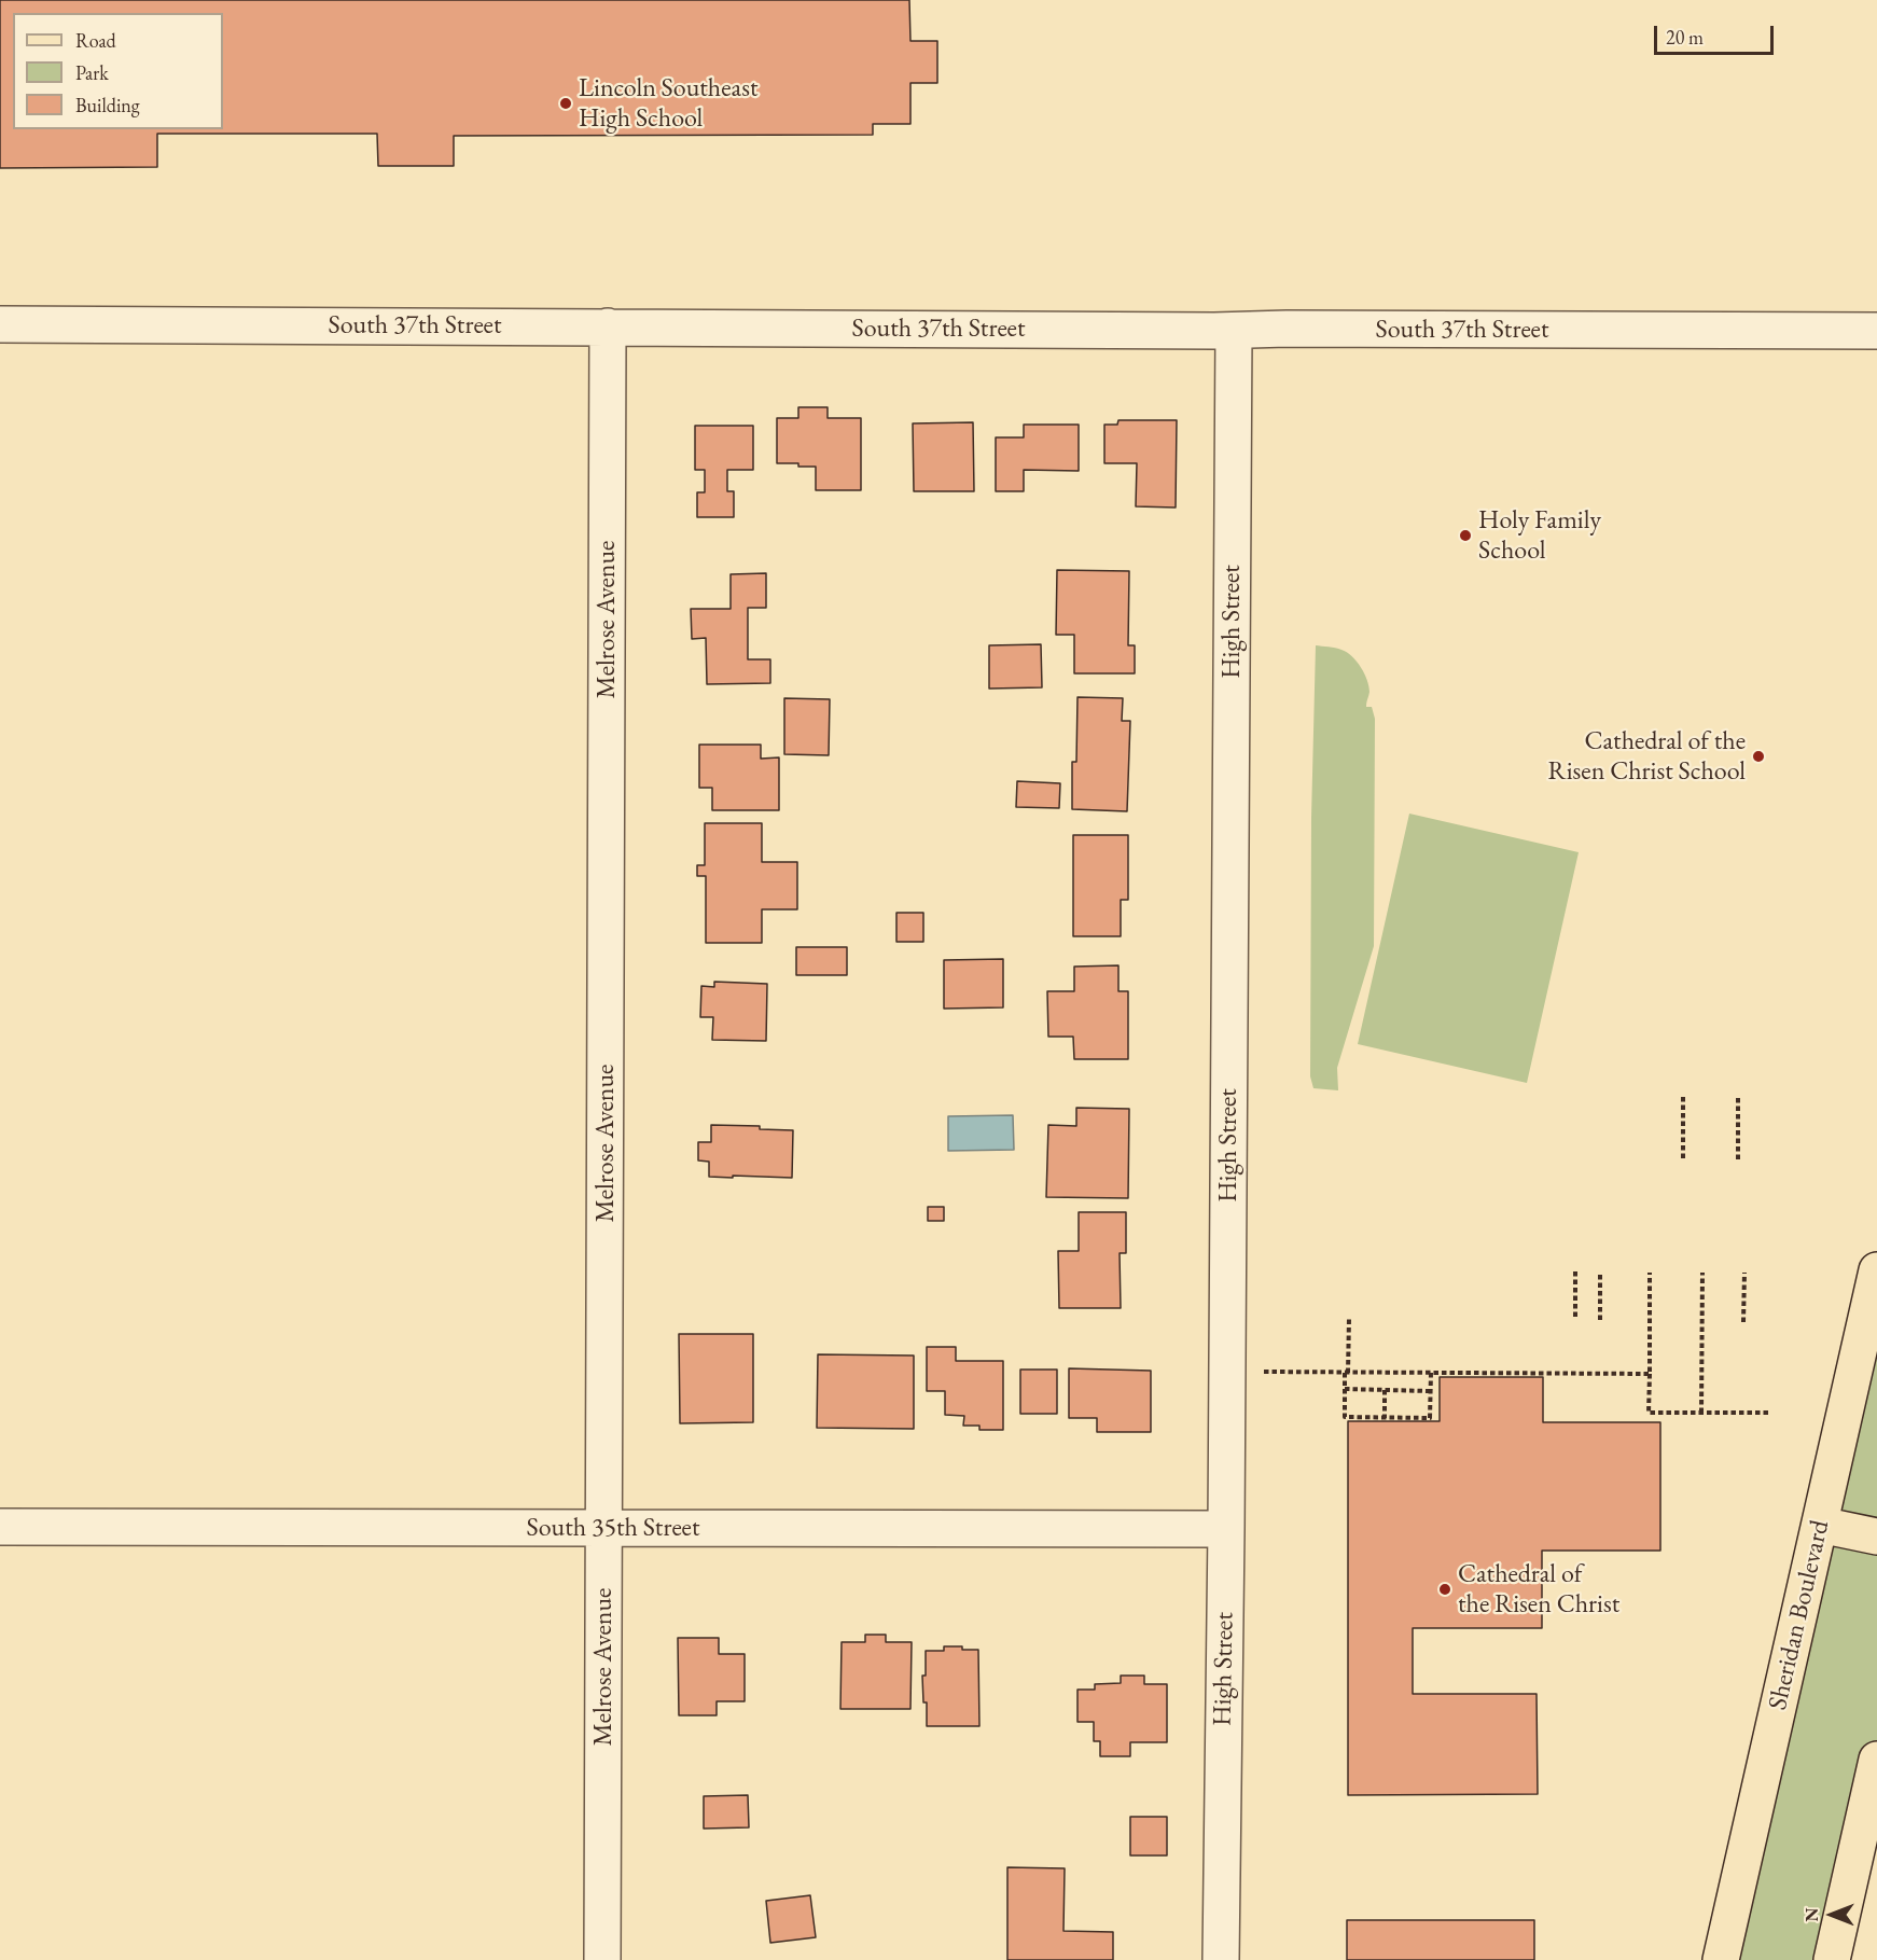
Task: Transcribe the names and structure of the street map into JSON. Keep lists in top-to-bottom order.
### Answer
{
  "streets": {
    "main road": ["Sheridan Boulevard"],
    "street": [
      "South 37th Street",
      "Melrose Avenue",
      "High Street",
      "South 35th Street"
    ]
  },
  "crossings": [
    ["South 37th Street", "Melrose Avenue"],
    ["South 37th Street", "High Street"],
    ["Melrose Avenue", "South 35th Street"],
    ["High Street", "South 35th Street"]
  ],
  "places": [
    "Lincoln Southeast High School",
    "Holy Family School",
    "Cathedral of the Risen Christ School",
    "Cathedral of the Risen Christ"
  ],
  "legend": ["Road", "Park", "Building"],
  "scale_bar": "20 m",
  "north": "left"
}
